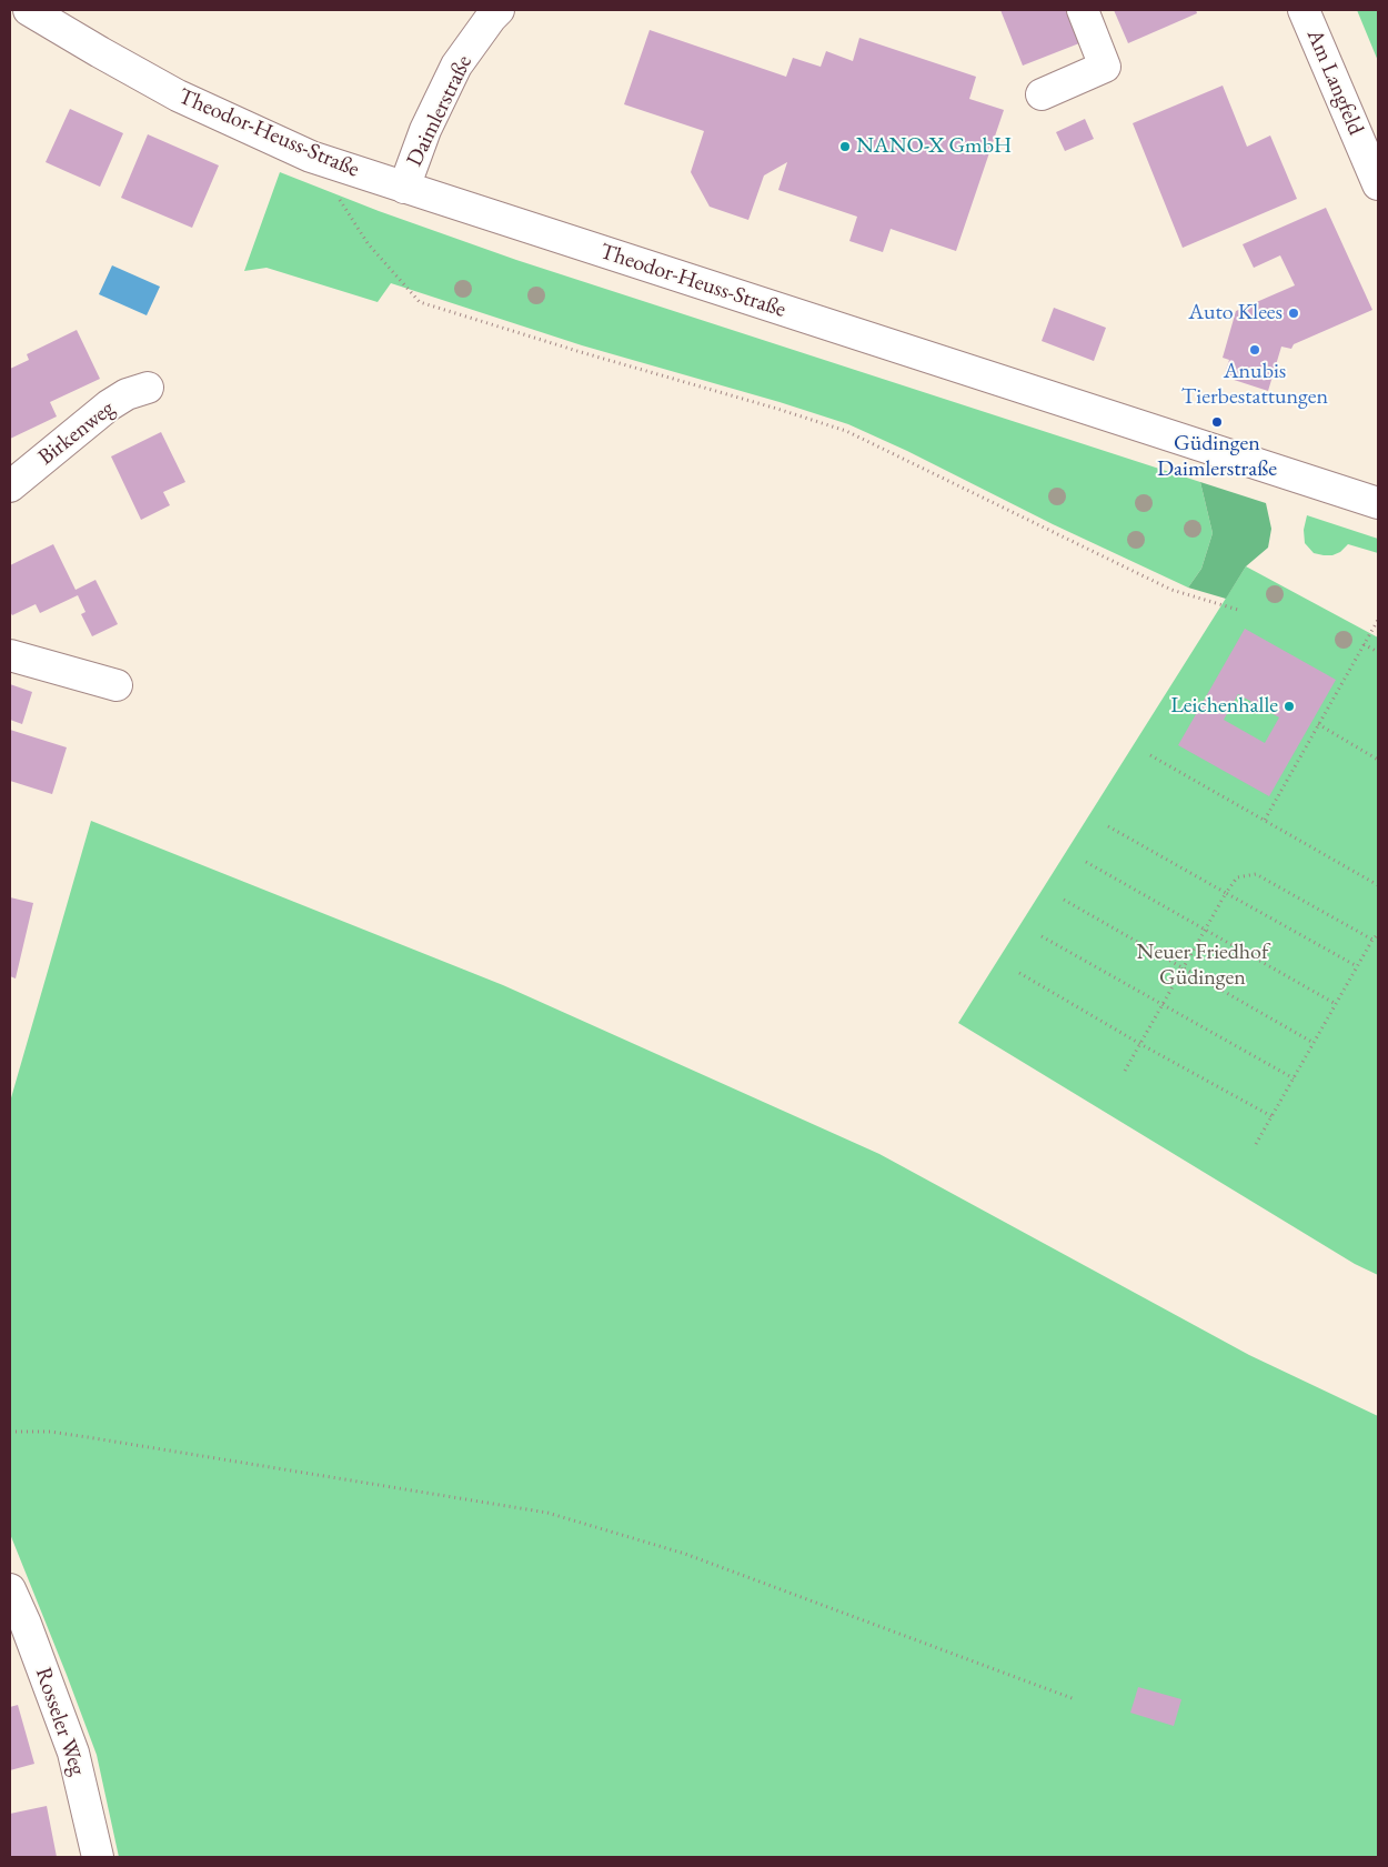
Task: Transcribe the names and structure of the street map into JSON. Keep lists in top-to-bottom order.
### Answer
{
  "streets": {
    "street": [
      "Am Langfeld",
      "Daimlerstraße",
      "Theodor-Heuss-Straße",
      "Birkenweg",
      "Rosseler Weg"
    ]
  },
  "crossings": [
    ["Daimlerstraße", "Theodor-Heuss-Straße"]
  ],
  "parks": ["Neuer Friedhof Güdingen"],
  "places": [
    "NANO-X GmbH",
    "Auto Klees",
    "Anubis Tierbestattungen",
    "Güdingen Daimlerstraße",
    "Leichenhalle"
  ]
}
